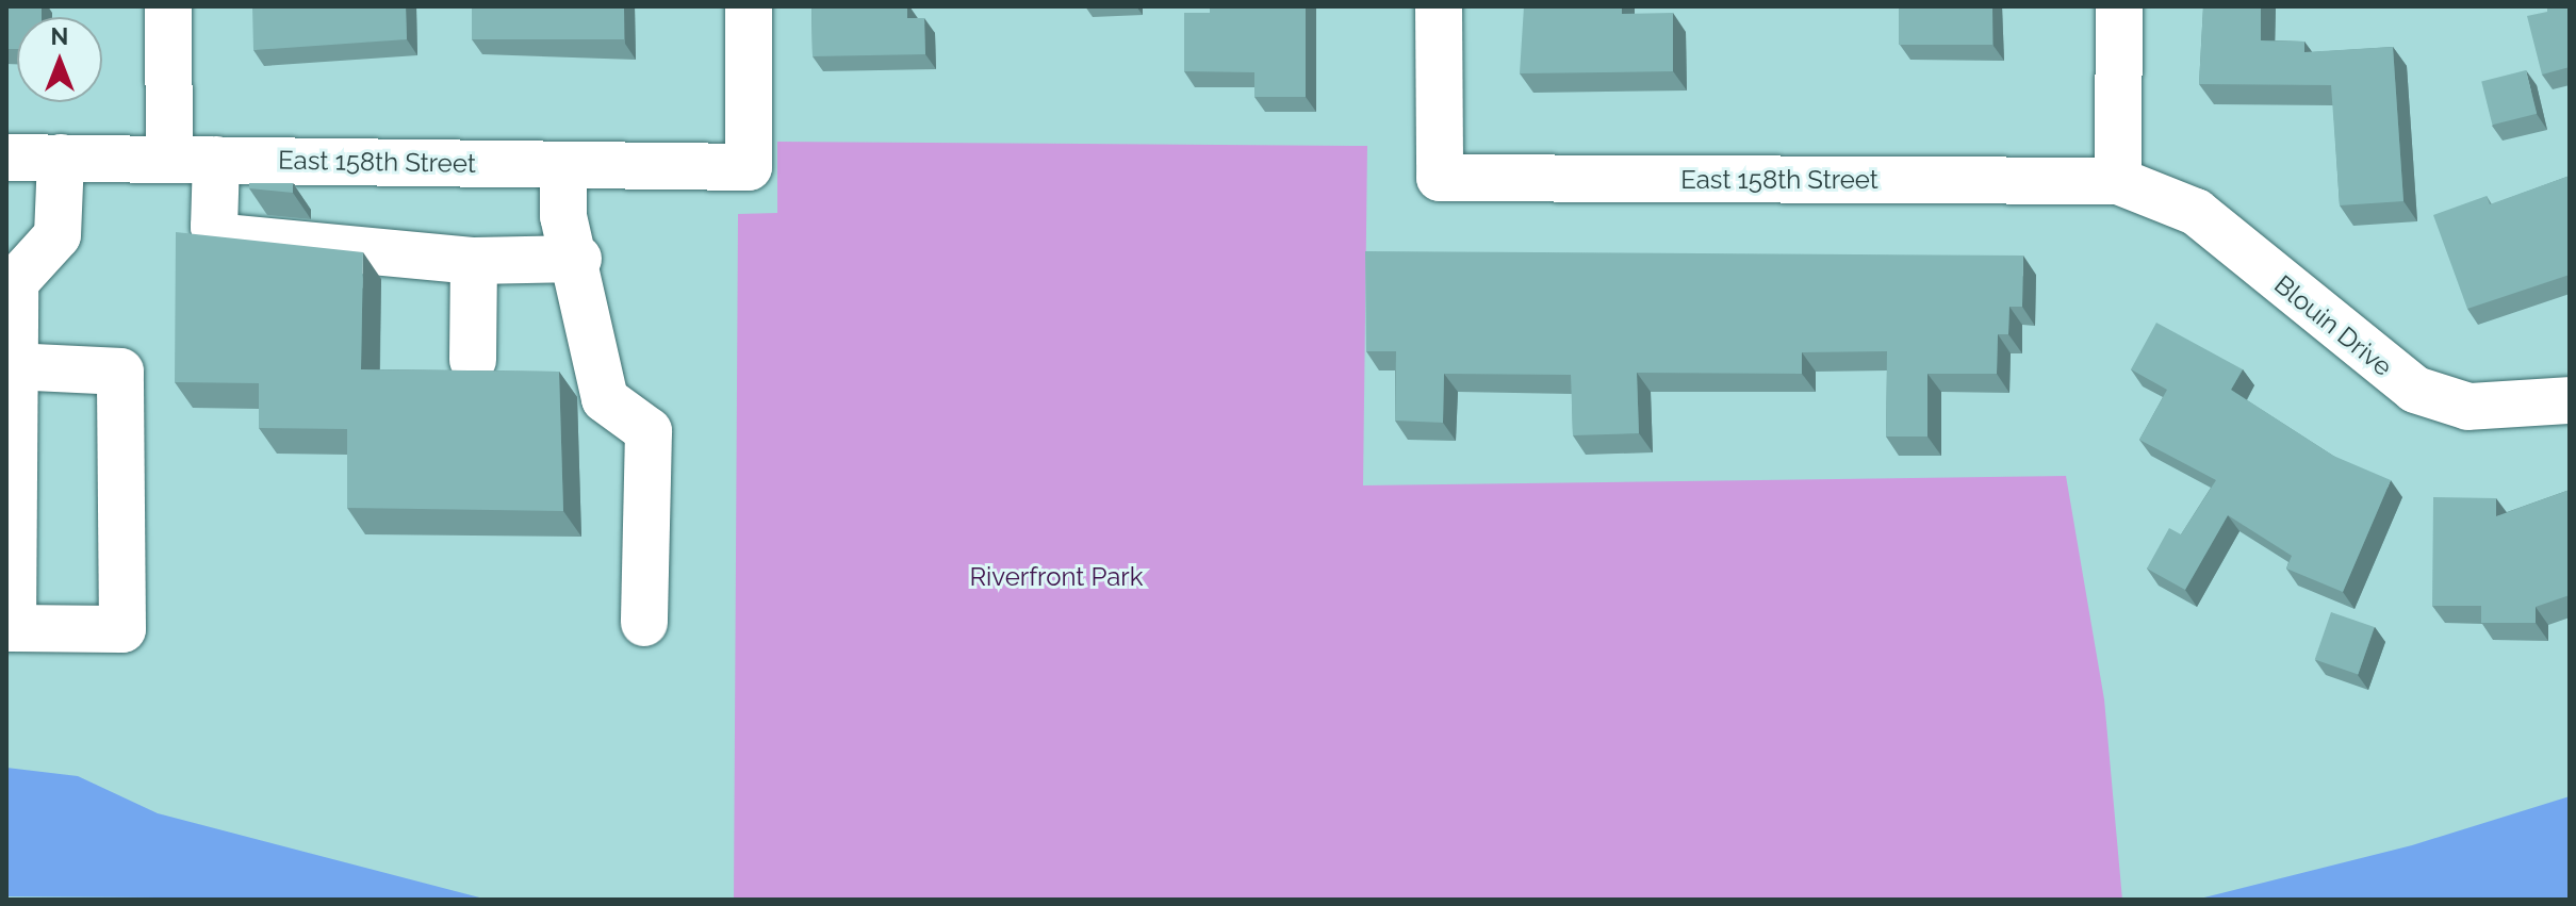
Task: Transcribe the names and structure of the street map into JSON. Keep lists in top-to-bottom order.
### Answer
{
  "streets": {
    "street": ["East 158th Street", "Blouin Drive"]
  },
  "crossings": [
    ["East 158th Street", "Blouin Drive"]
  ],
  "parks": ["Riverfront Park"],
  "north": "top"
}
